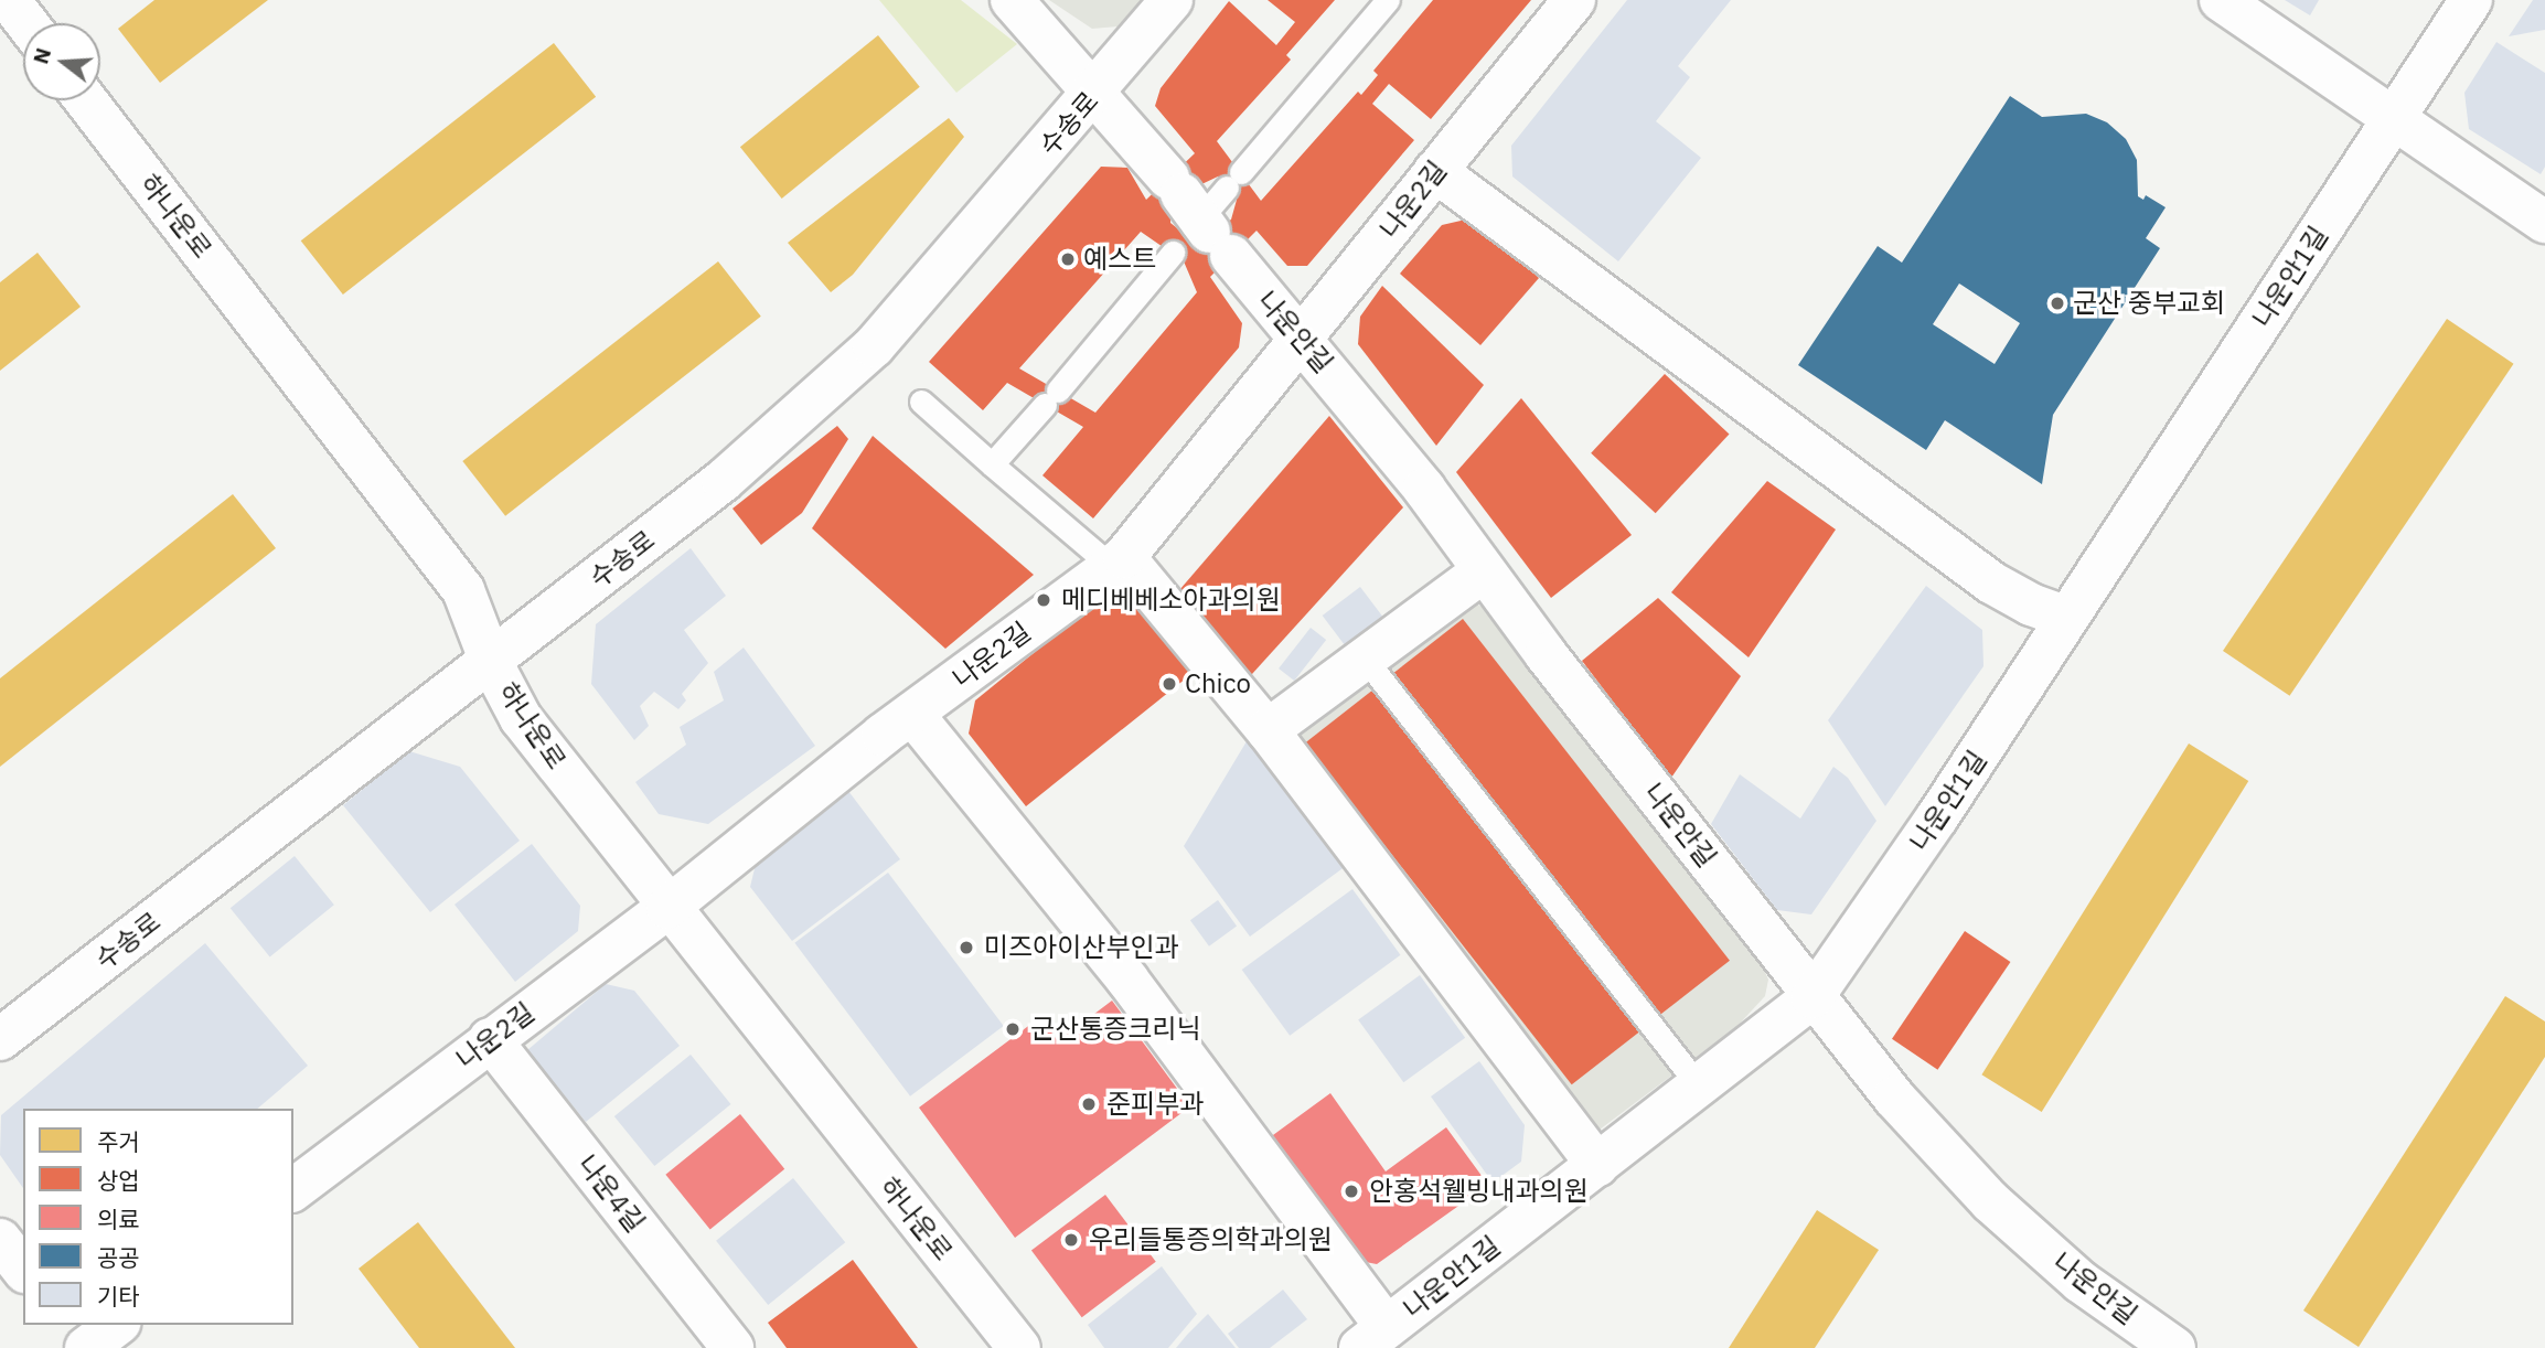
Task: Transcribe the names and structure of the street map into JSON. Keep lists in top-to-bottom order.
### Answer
{
  "streets": {
    "street": [
      "수송로",
      "나운2길",
      "하나운로",
      "나운안1길",
      "나운안길",
      "나운4길"
    ]
  },
  "crossings": [
    ["수송로", "하나운로"],
    ["수송로", "나운안길"],
    ["나운2길", "하나운로"],
    ["나운2길", "나운안길"],
    ["나운2길", "나운4길"],
    ["나운안1길", "나운안길"]
  ],
  "places": [
    "예스트",
    "군산 중부교회",
    "메디베베소아과의원",
    "Chico",
    "미즈아이산부인과",
    "군산통증크리닉",
    "준피부과",
    "안홍석웰빙내과의원",
    "우리들통증의학과의원"
  ],
  "legend": [
    "주거",
    "상업",
    "의료",
    "공공",
    "기타"
  ],
  "north": "left"
}
